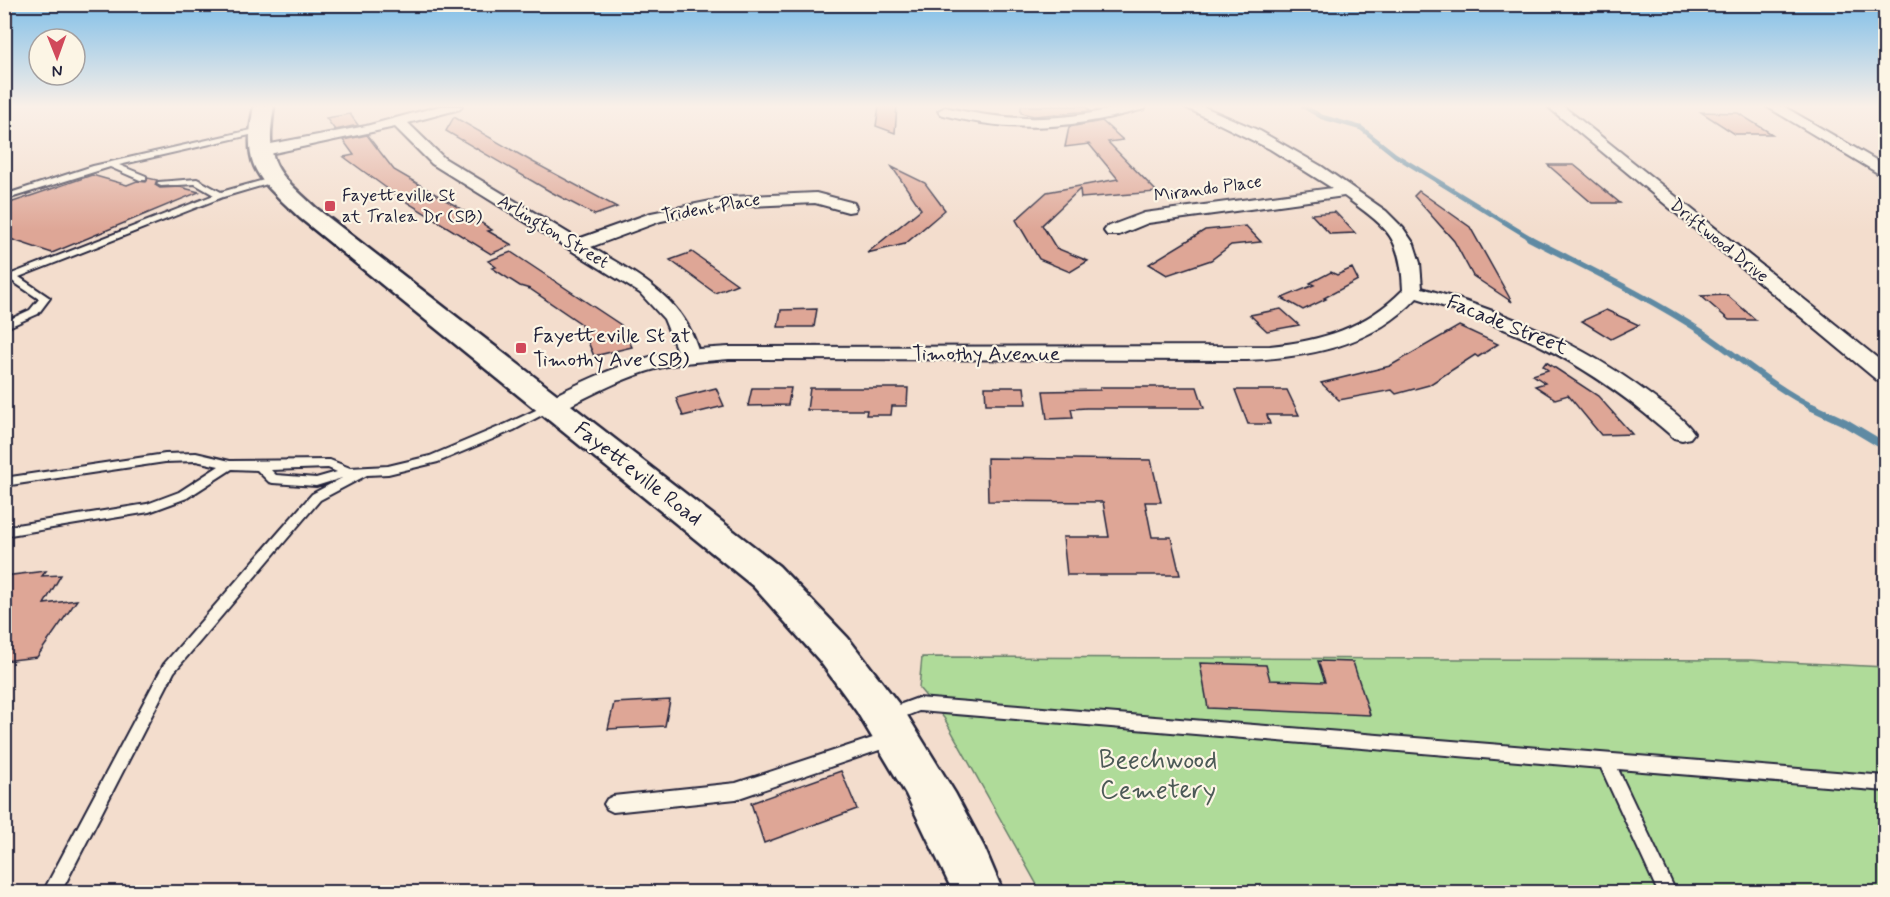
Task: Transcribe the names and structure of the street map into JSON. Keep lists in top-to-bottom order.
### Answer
{
  "streets": {
    "main road": ["Fayetteville Road"],
    "street": [
      "Mirando Place",
      "Trident Place",
      "Arlington Street",
      "Driftwood Drive",
      "Facade Street",
      "Timothy Avenue"
    ]
  },
  "crossings": [
    ["Trident Place", "Arlington Street"],
    ["Arlington Street", "Timothy Avenue"],
    ["Facade Street", "Timothy Avenue"],
    ["Timothy Avenue", "Fayetteville Road"]
  ],
  "parks": ["Beechwood Cemetery"],
  "places": {
    "transit": ["Fayetteville St at Tralea Dr (SB)", "Fayetteville St at Timothy Ave (SB)"]
  },
  "north": "bottom"
}
